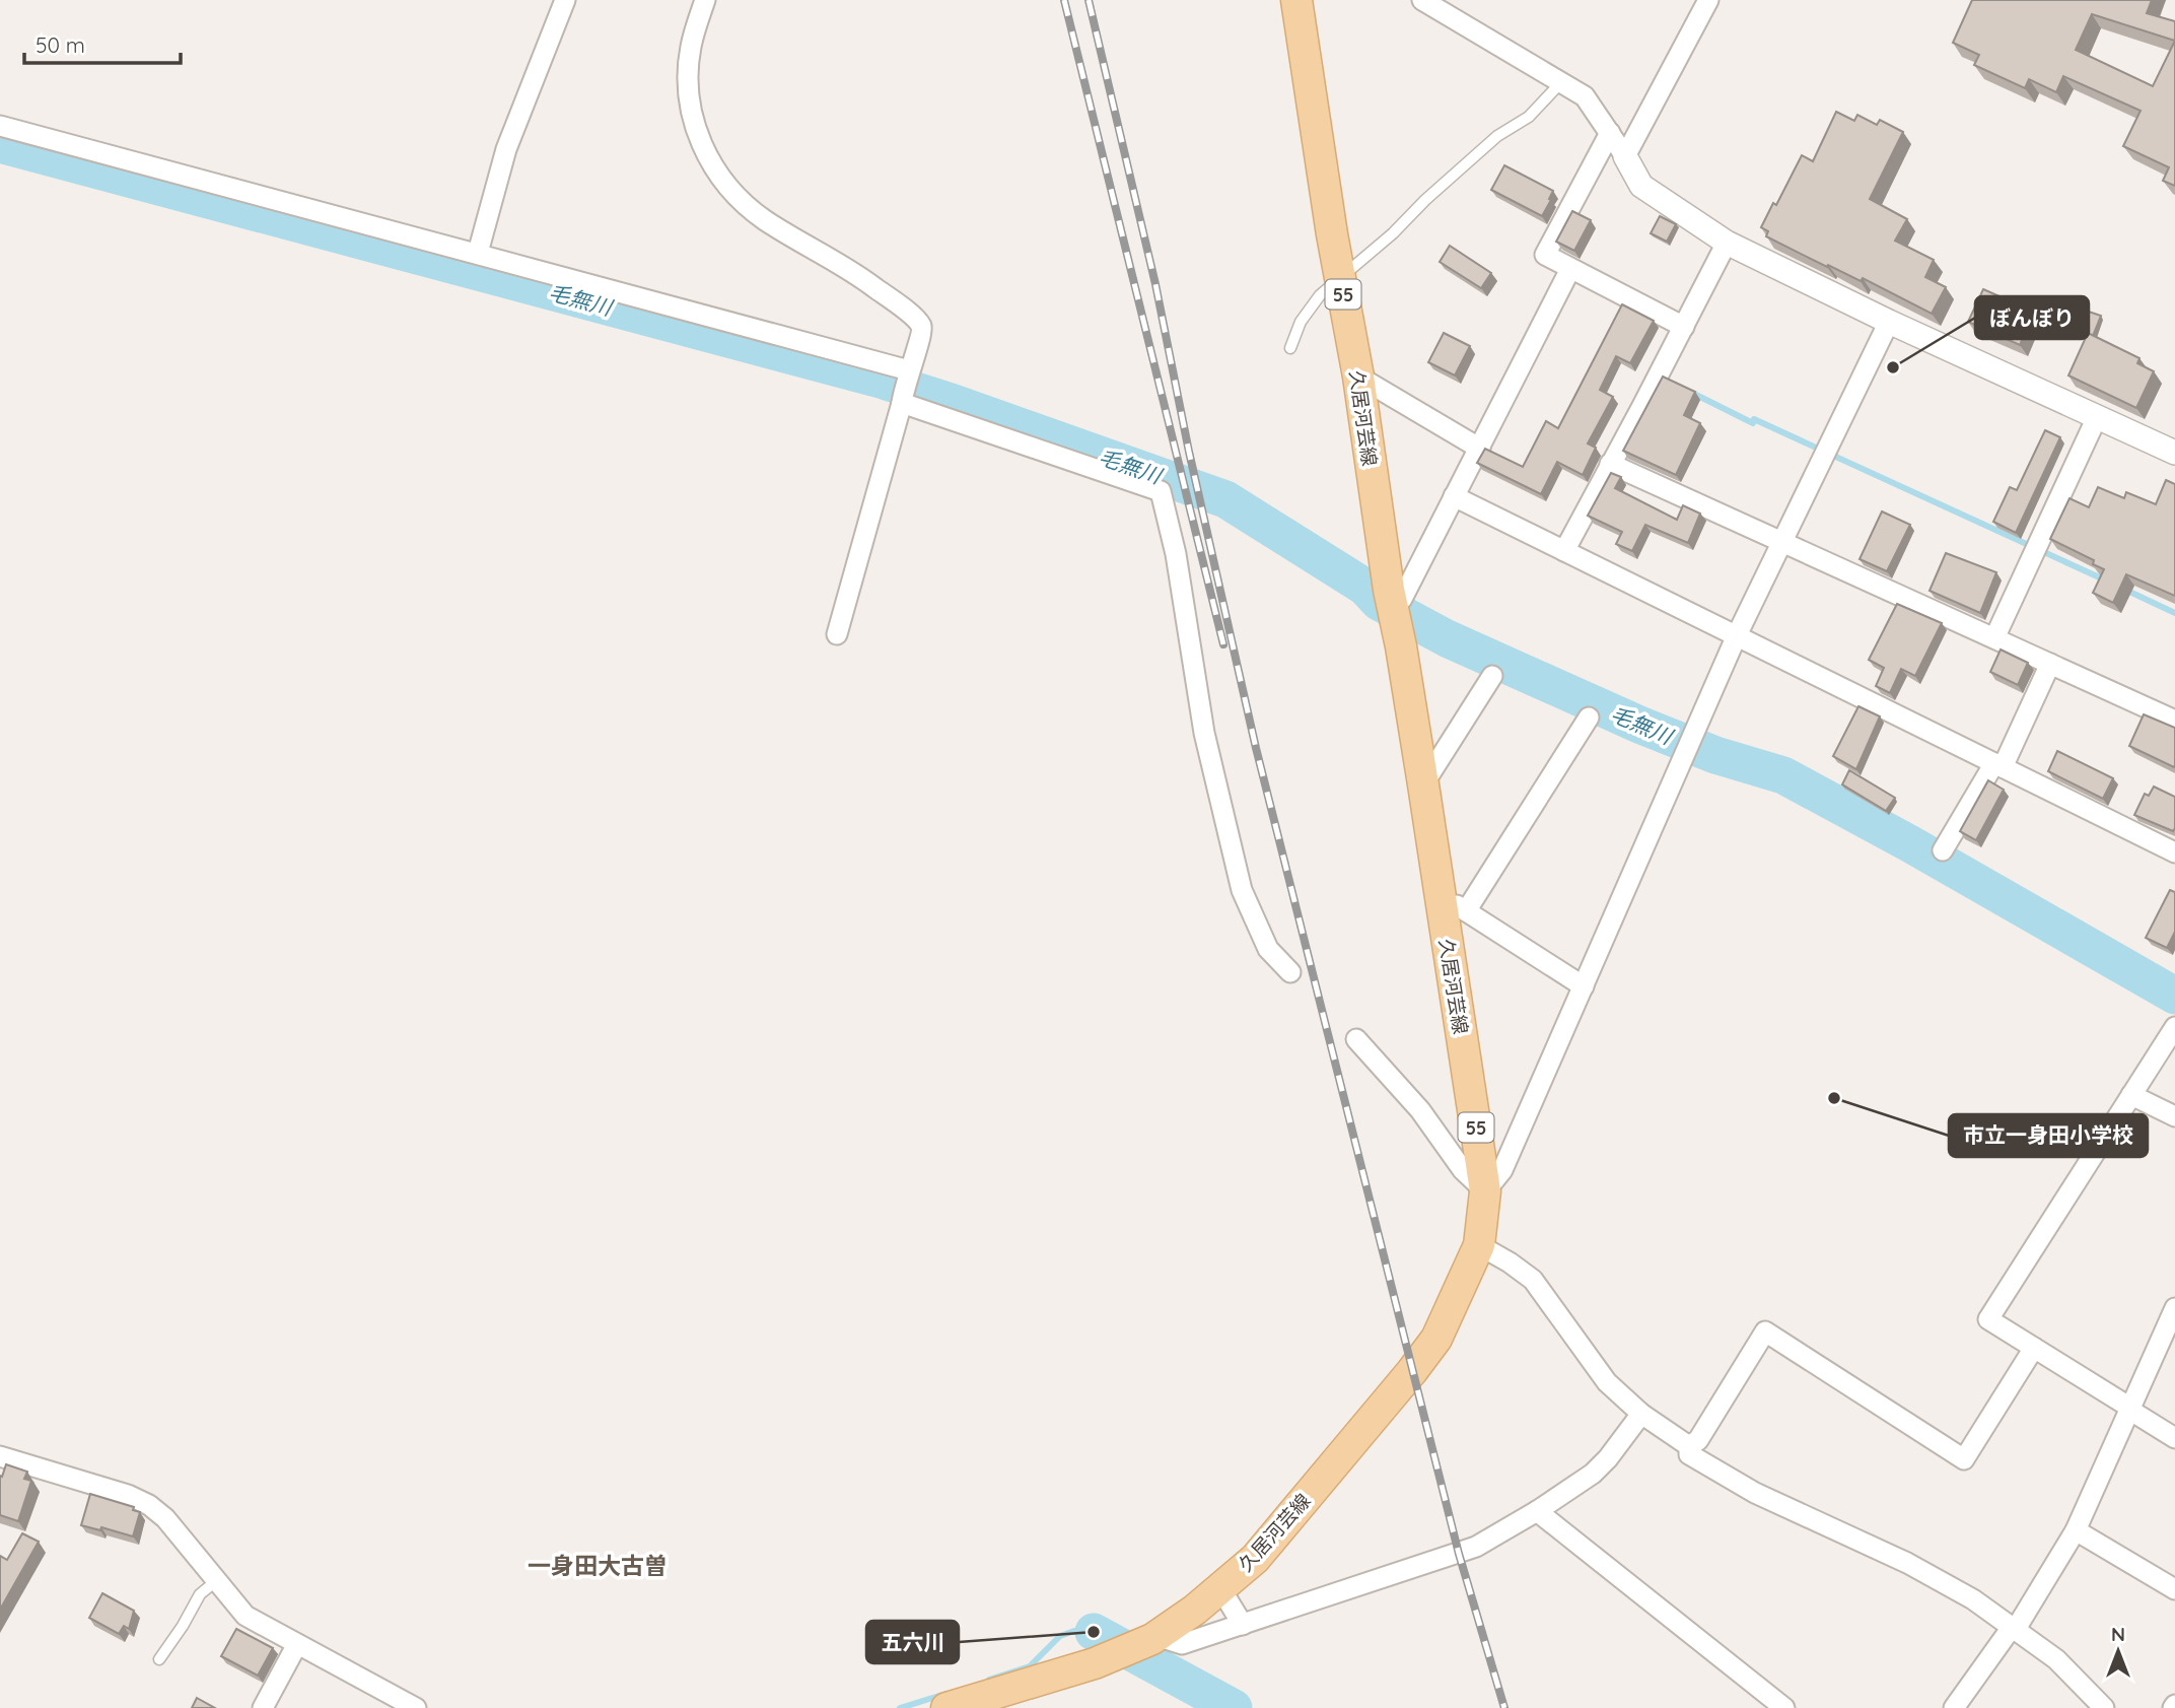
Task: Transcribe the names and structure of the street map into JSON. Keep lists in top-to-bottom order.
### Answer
{
  "streets": {
    "main road": ["55", "久居河芸線"]
  },
  "districts": ["一身田大古曽"],
  "water": ["毛無川"],
  "places": ["ぼんぼり", "市立一身田小学校", "五六川"],
  "scale_bar": "50 m",
  "north": "top"
}
